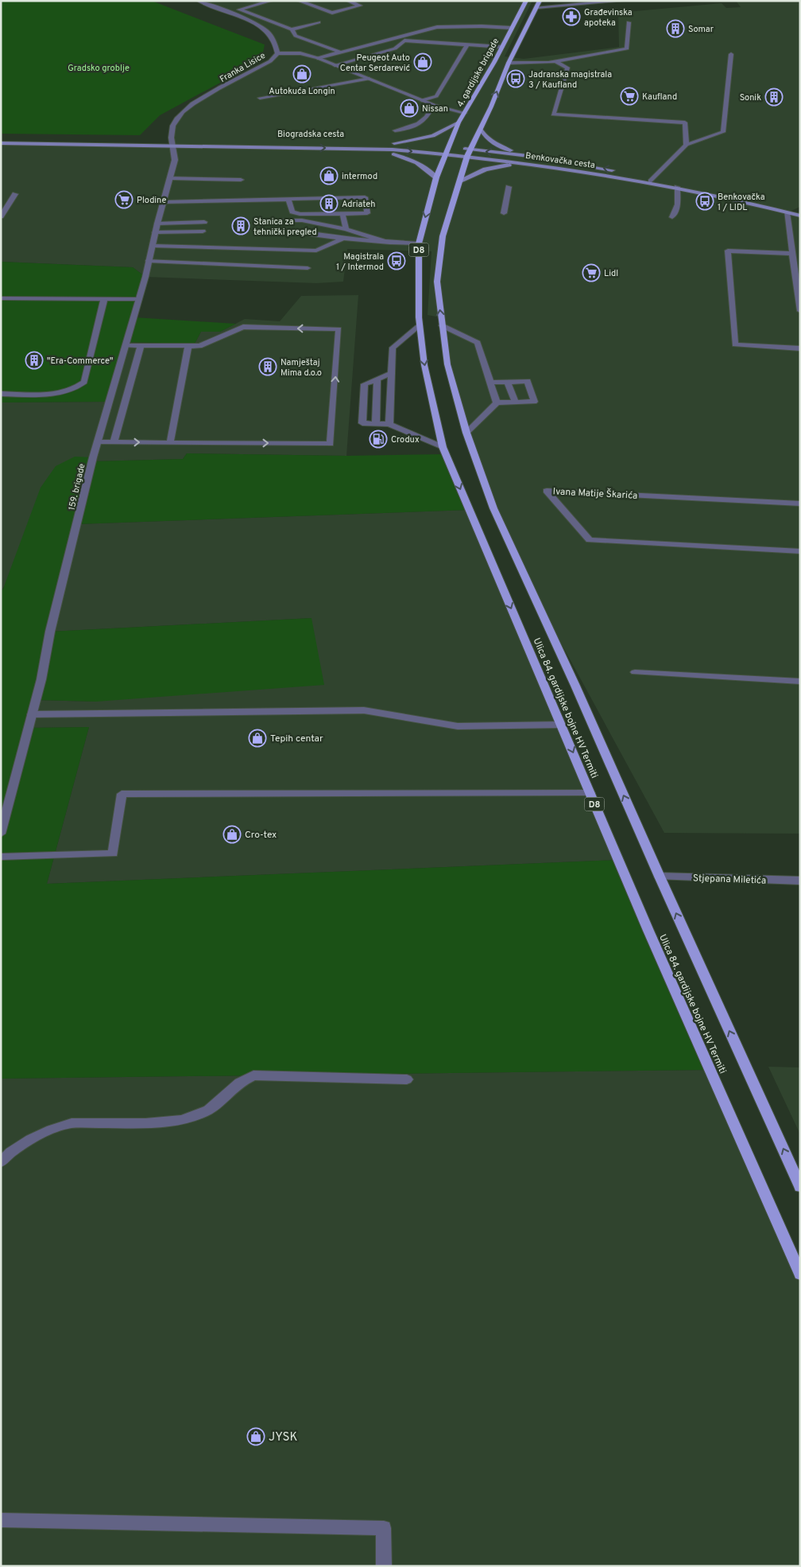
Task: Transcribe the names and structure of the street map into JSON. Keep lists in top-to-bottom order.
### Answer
{
  "streets": {
    "main road": [
      "4. gardijske brigade",
      "Biogradska cesta",
      "Benkovačka cesta",
      "D8",
      "Ulica 84. gardijske bojne HV Termiti"
    ],
    "street": [
      "Franka Lisice",
      "159. brigade",
      "Ivana Matije Škarića",
      "Stjepana Miletića"
    ]
  },
  "crossings": [
    ["Franka Lisice", "Biogradska cesta"],
    ["Franka Lisice", "159. brigade"],
    ["4. gardijske brigade", "Biogradska cesta"],
    ["4. gardijske brigade", "Benkovačka cesta"],
    ["4. gardijske brigade", "Ulica 84. gardijske bojne HV Termiti"],
    ["Biogradska cesta", "Benkovačka cesta"],
    ["Biogradska cesta", "159. brigade"],
    ["Biogradska cesta", "Ulica 84. gardijske bojne HV Termiti"],
    ["Benkovačka cesta", "D8"],
    ["Benkovačka cesta", "Ulica 84. gardijske bojne HV Termiti"],
    ["D8", "Ulica 84. gardijske bojne HV Termiti"],
    ["Ulica 84. gardijske bojne HV Termiti", "Stjepana Miletića"]
  ],
  "parks": ["Gradsko groblje"],
  "places": {
    "pharmacy": ["Građevinska apoteka"],
    "building": [
      "Somar",
      "Sonik",
      "Adriateh",
      "Stanica za tehnički pregled",
      "\"Era-Commerce\"",
      "Namještaj Mima d.o.o"
    ],
    "shop": [
      "Peugeot Auto Centar Serdarević",
      "Autokuća Longin",
      "Nissan",
      "intermod",
      "Tepih centar",
      "Cro-tex",
      "JYSK"
    ],
    "bus stop": ["Jadranska magistrala 3 / Kaufland", "Benkovačka 1 / LIDL", "Magistrala 1 / Intermod"],
    "supermarket": ["Kaufland", "Plodine", "Lidl"],
    "fuel station": ["Crodux"]
  }
}
